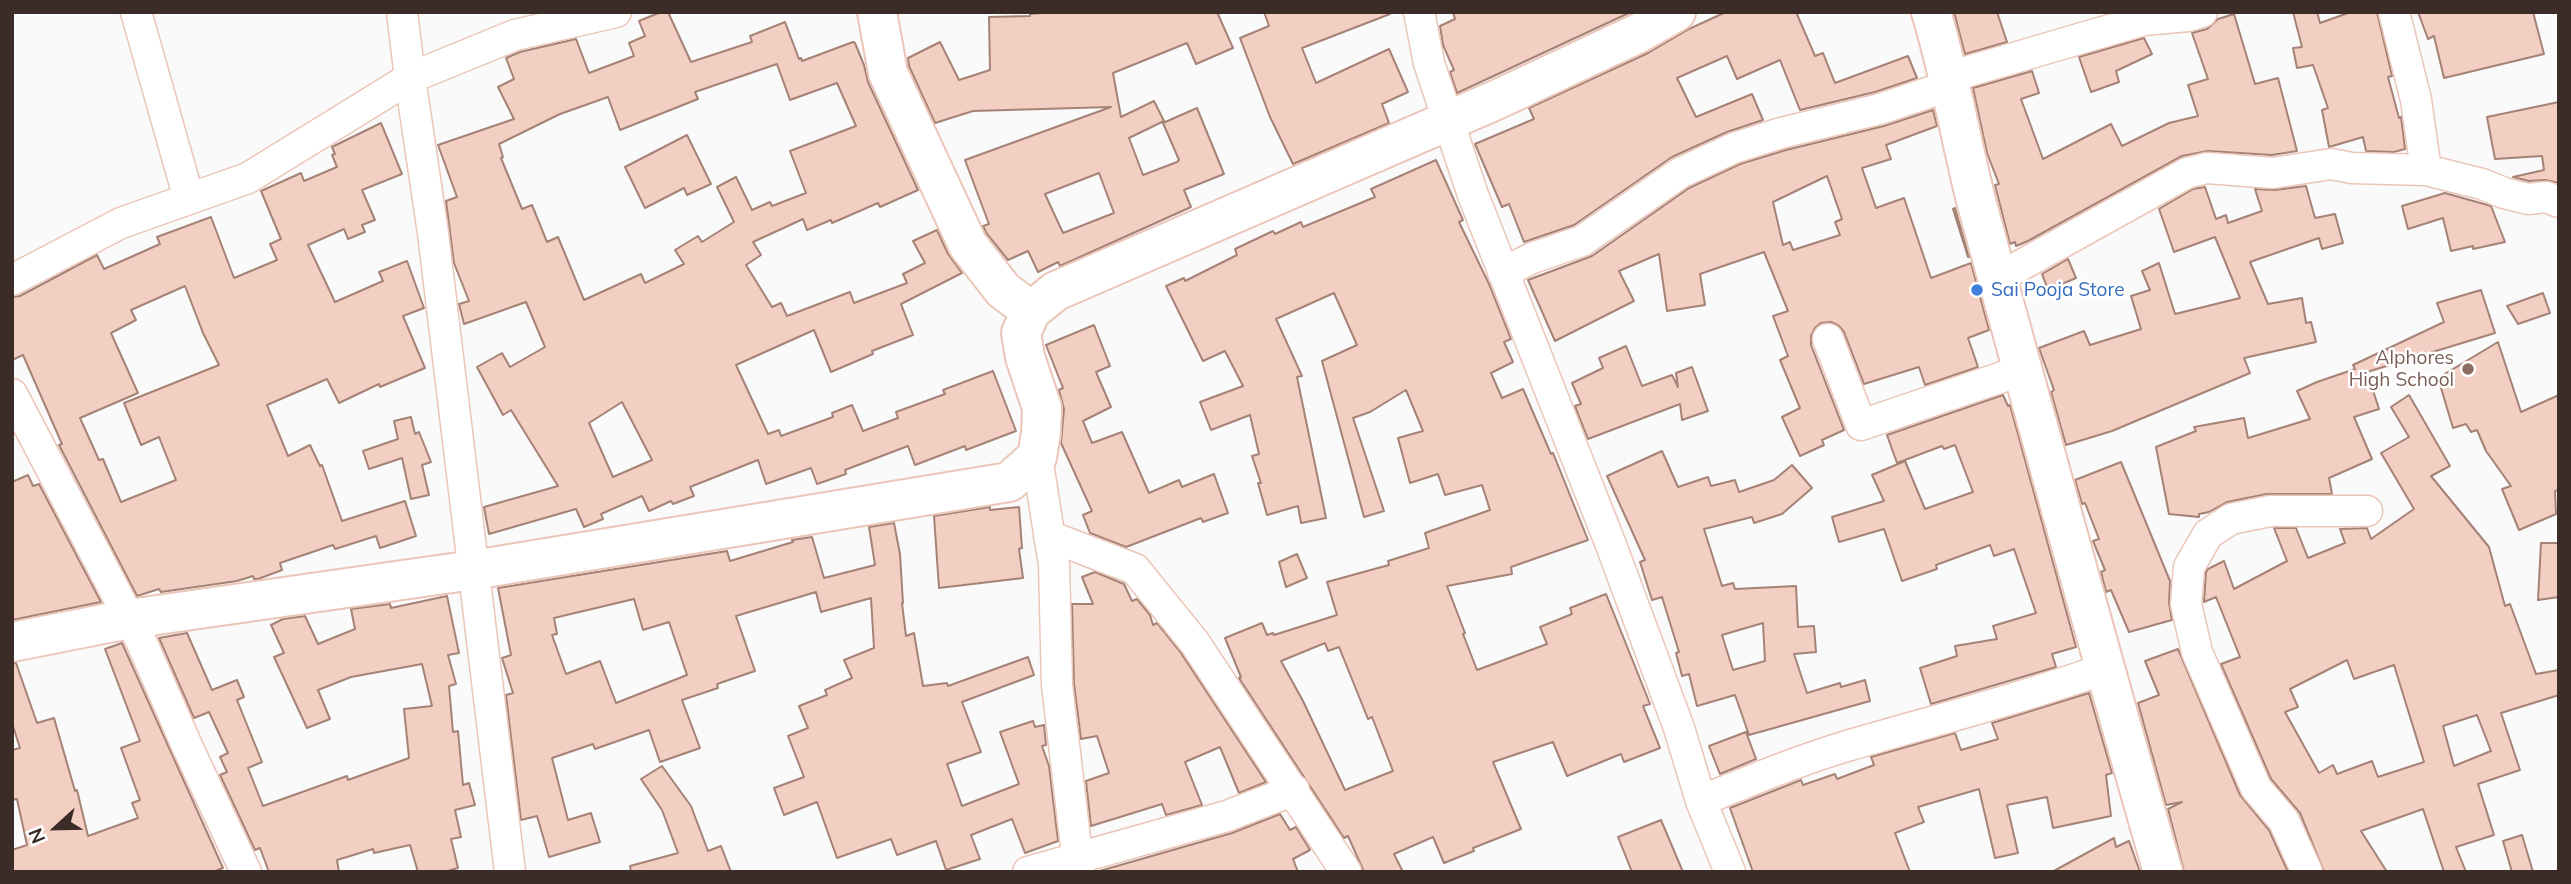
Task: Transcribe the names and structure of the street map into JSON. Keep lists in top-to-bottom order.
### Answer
{
  "places": ["Sai Pooja Store", "Alphores High School"],
  "north": "left"
}
